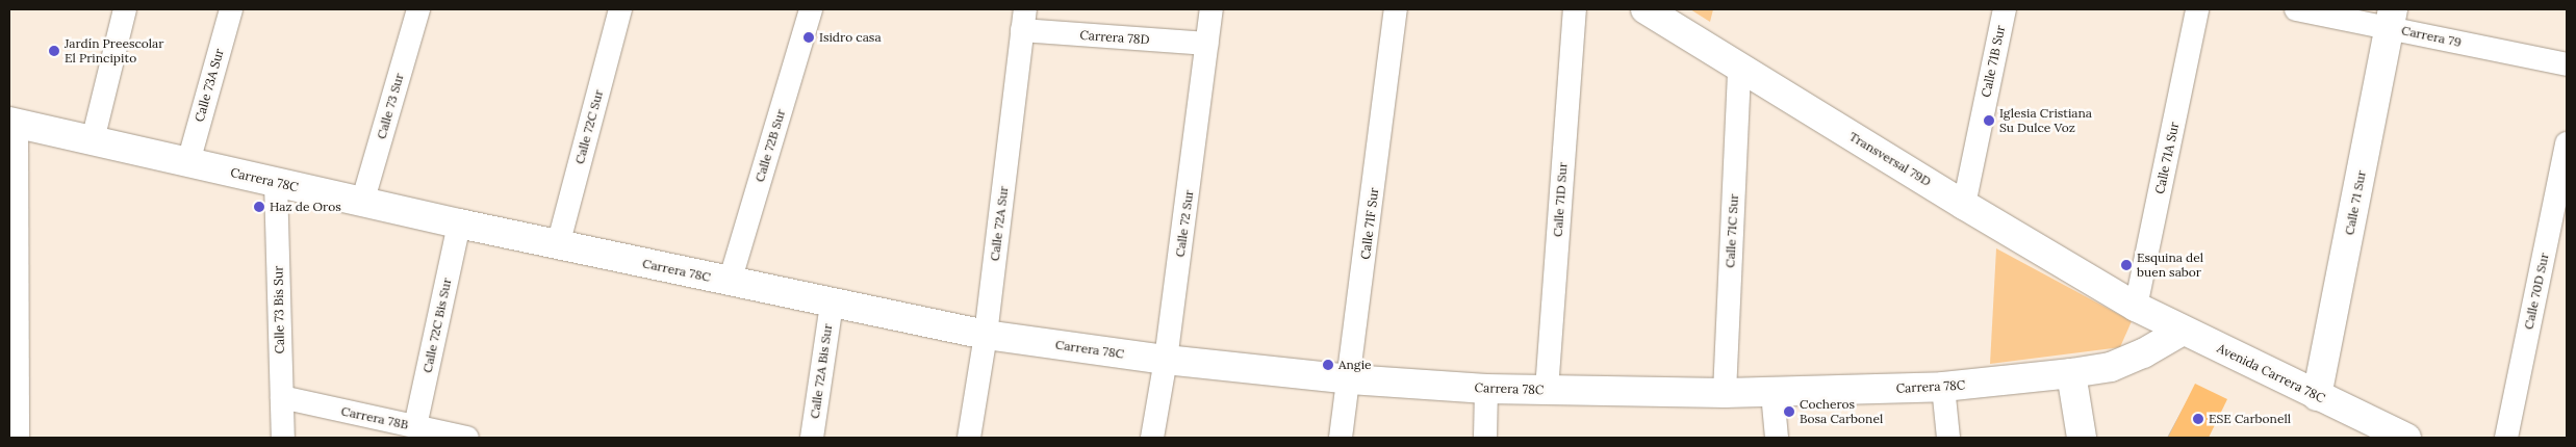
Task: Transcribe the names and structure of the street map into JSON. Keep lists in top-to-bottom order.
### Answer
{
  "streets": {
    "street": [
      "Carrera 79",
      "Carrera 78D",
      "Calle 71B Sur",
      "Calle 73A Sur",
      "Calle 73 Sur",
      "Calle 72C Sur",
      "Calle 72B Sur",
      "Calle 71A Sur",
      "Transversal 79D",
      "Carrera 78C",
      "Calle 71D Sur",
      "Calle 71 Sur",
      "Calle 72A Sur",
      "Calle 72 Sur",
      "Calle 71F Sur",
      "Calle 71C Sur",
      "Calle 70D Sur",
      "Calle 73 Bis Sur",
      "Calle 72C Bis Sur",
      "Calle 72A Bis Sur",
      "Avenida Carrera 78C",
      "Carrera 78B"
    ]
  },
  "crossings": [
    ["Carrera 79", "Calle 71 Sur"],
    ["Carrera 78D", "Calle 72A Sur"],
    ["Carrera 78D", "Calle 72 Sur"],
    ["Calle 71B Sur", "Transversal 79D"],
    ["Calle 73A Sur", "Carrera 78C"],
    ["Calle 73 Sur", "Carrera 78C"],
    ["Calle 72C Sur", "Carrera 78C"],
    ["Calle 72B Sur", "Carrera 78C"],
    ["Calle 71A Sur", "Transversal 79D"],
    ["Calle 71A Sur", "Avenida Carrera 78C"],
    ["Transversal 79D", "Calle 71C Sur"],
    ["Transversal 79D", "Avenida Carrera 78C"],
    ["Carrera 78C", "Calle 71D Sur"],
    ["Carrera 78C", "Calle 72A Sur"],
    ["Carrera 78C", "Calle 72 Sur"],
    ["Carrera 78C", "Calle 71F Sur"],
    ["Carrera 78C", "Calle 71C Sur"],
    ["Carrera 78C", "Calle 73 Bis Sur"],
    ["Carrera 78C", "Calle 72C Bis Sur"],
    ["Carrera 78C", "Calle 72A Bis Sur"],
    ["Carrera 78C", "Avenida Carrera 78C"],
    ["Calle 71 Sur", "Avenida Carrera 78C"],
    ["Calle 73 Bis Sur", "Carrera 78B"],
    ["Calle 72C Bis Sur", "Carrera 78B"]
  ],
  "places": [
    "Isidro casa",
    "Jardín Preescolar El Principito",
    "Iglesia Cristiana Su Dulce Voz",
    "Haz de Oros",
    "Esquina del buen sabor",
    "Angie",
    "Cocheros Bosa Carbonel",
    "ESE Carbonell"
  ]
}
